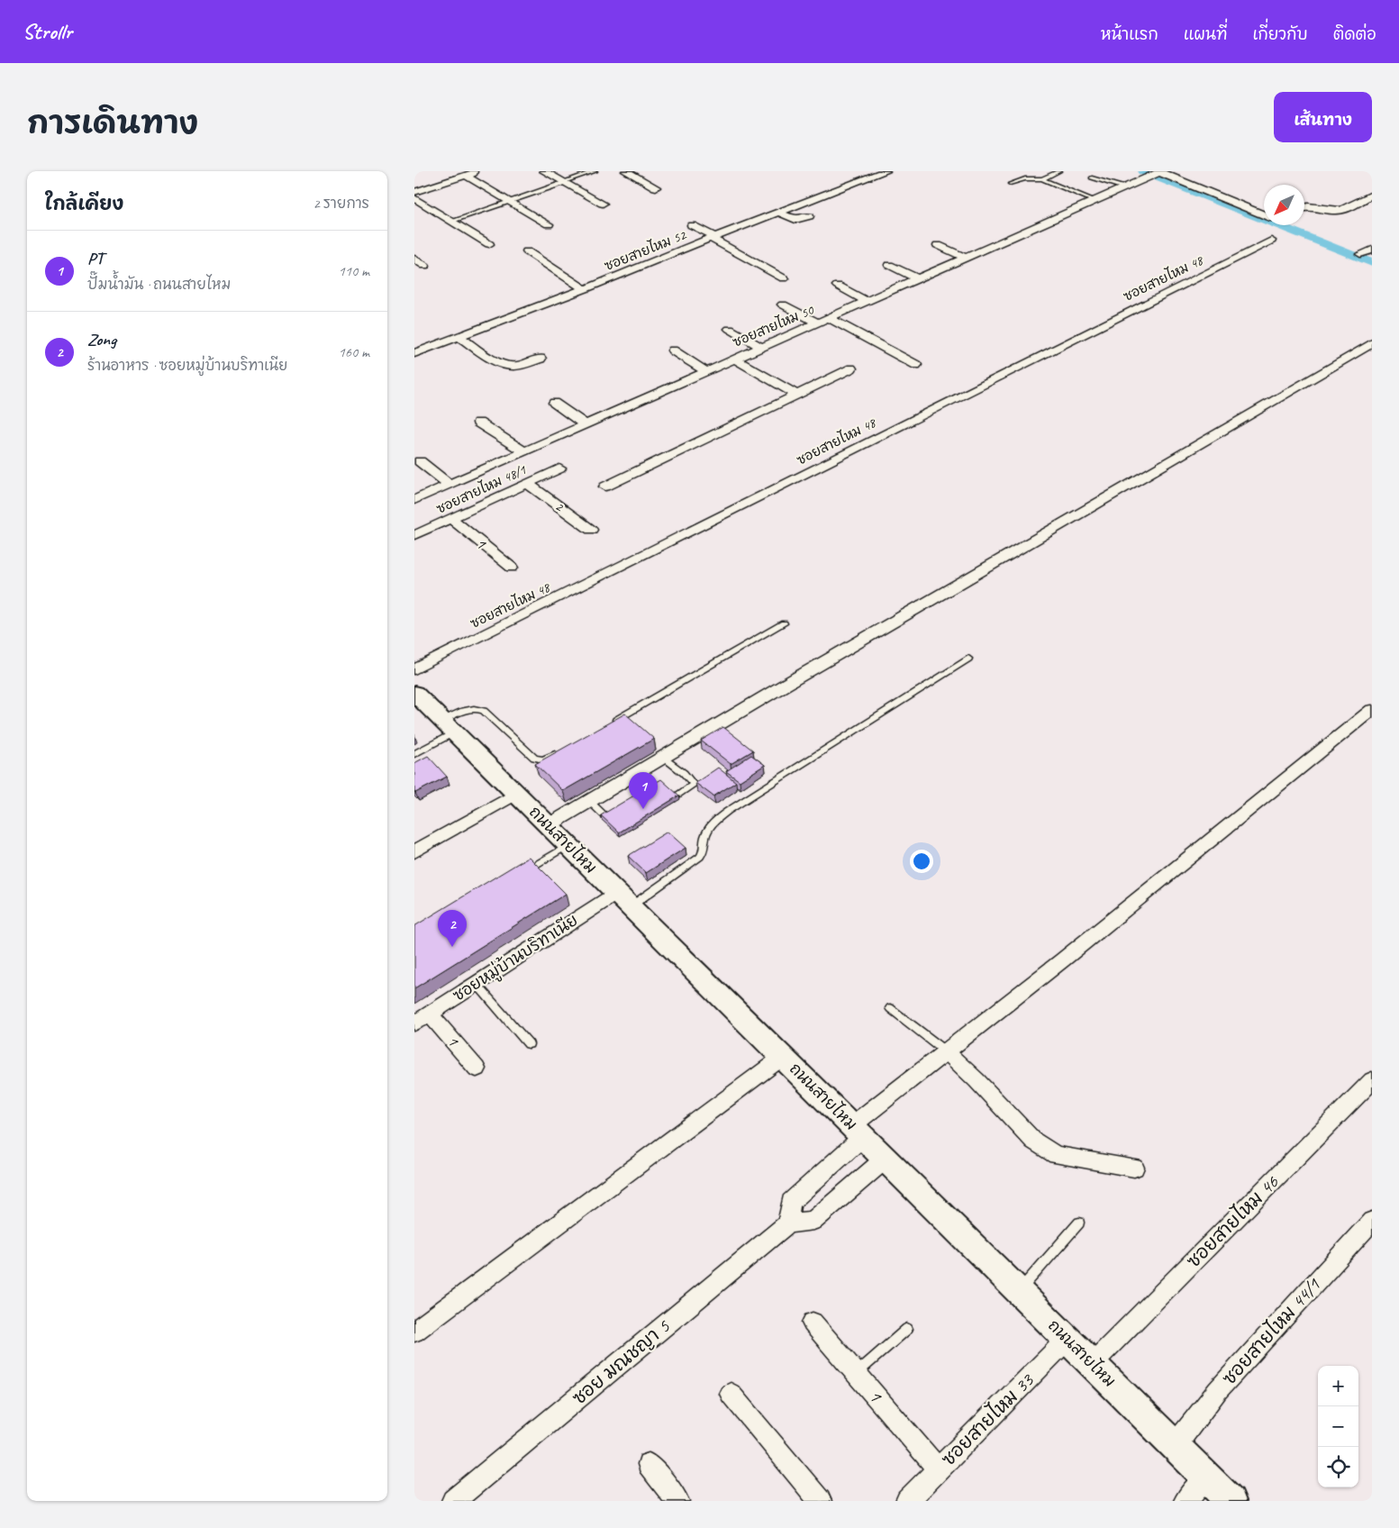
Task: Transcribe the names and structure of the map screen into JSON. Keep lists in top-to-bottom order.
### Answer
{
  "streets": {
    "main road": ["ถนนสายไหม"],
    "street": [
      "ซอยสายไหม 52",
      "ซอยสายไหม 48",
      "ซอยสายไหม 50",
      "ซอยสายไหม 48/1",
      "2",
      "1",
      "ซอยหมู่บ้านบริทาเนีย",
      "ซอยสายไหม 46",
      "ซอยสายไหม 44/1",
      "ซอย มณชญา 5",
      "ซอยสายไหม 33"
    ]
  },
  "crossings": [
    ["ซอยสายไหม 48/1", "2"],
    ["ซอยสายไหม 48/1", "1"],
    ["1", "ซอยหมู่บ้านบริทาเนีย"],
    ["1", "ซอยสายไหม 33"],
    ["ถนนสายไหม", "ซอยหมู่บ้านบริทาเนีย"],
    ["ถนนสายไหม", "ซอยสายไหม 46"],
    ["ถนนสายไหม", "ซอยสายไหม 44/1"],
    ["ถนนสายไหม", "ซอยสายไหม 33"]
  ],
  "north": "bottom left",
  "page": {
    "header": "Strollr",
    "nav": [
      "หน้าแรก",
      "แผนที่",
      "เกี่ยวกับ",
      "ติดต่อ"
    ],
    "title": "การเดินทาง",
    "buttons": "เส้นทาง",
    "heading": ["ใกล้เคียง", "2 รายการ"],
    "list": [
      {
        "mark": "1",
        "name": "PT",
        "note": "ปั๊มน้ำมัน · ถนนสายไหม",
        "value": "110 m"
      },
      {
        "mark": "2",
        "name": "Zong",
        "note": "ร้านอาหาร · ซอยหมู่บ้านบริทาเนีย",
        "value": "160 m"
      }
    ],
    "pins": ["1", "2"],
    "map_buttons": ["+", "−"]
  }
}
